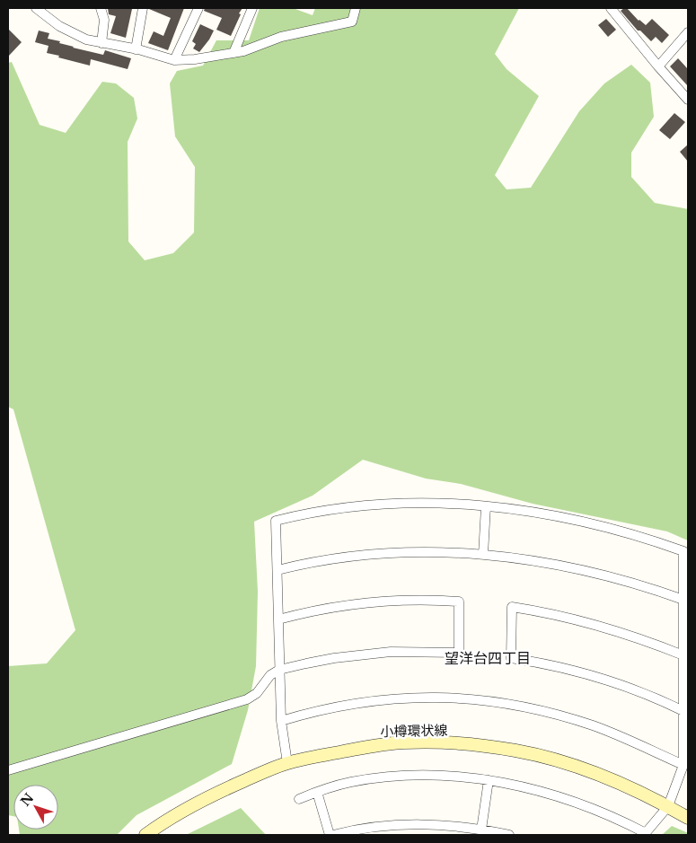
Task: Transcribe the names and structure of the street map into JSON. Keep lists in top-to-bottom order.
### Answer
{
  "streets": {
    "main road": ["小樽環状線"]
  },
  "districts": ["望洋台四丁目"],
  "north": "top left"
}
